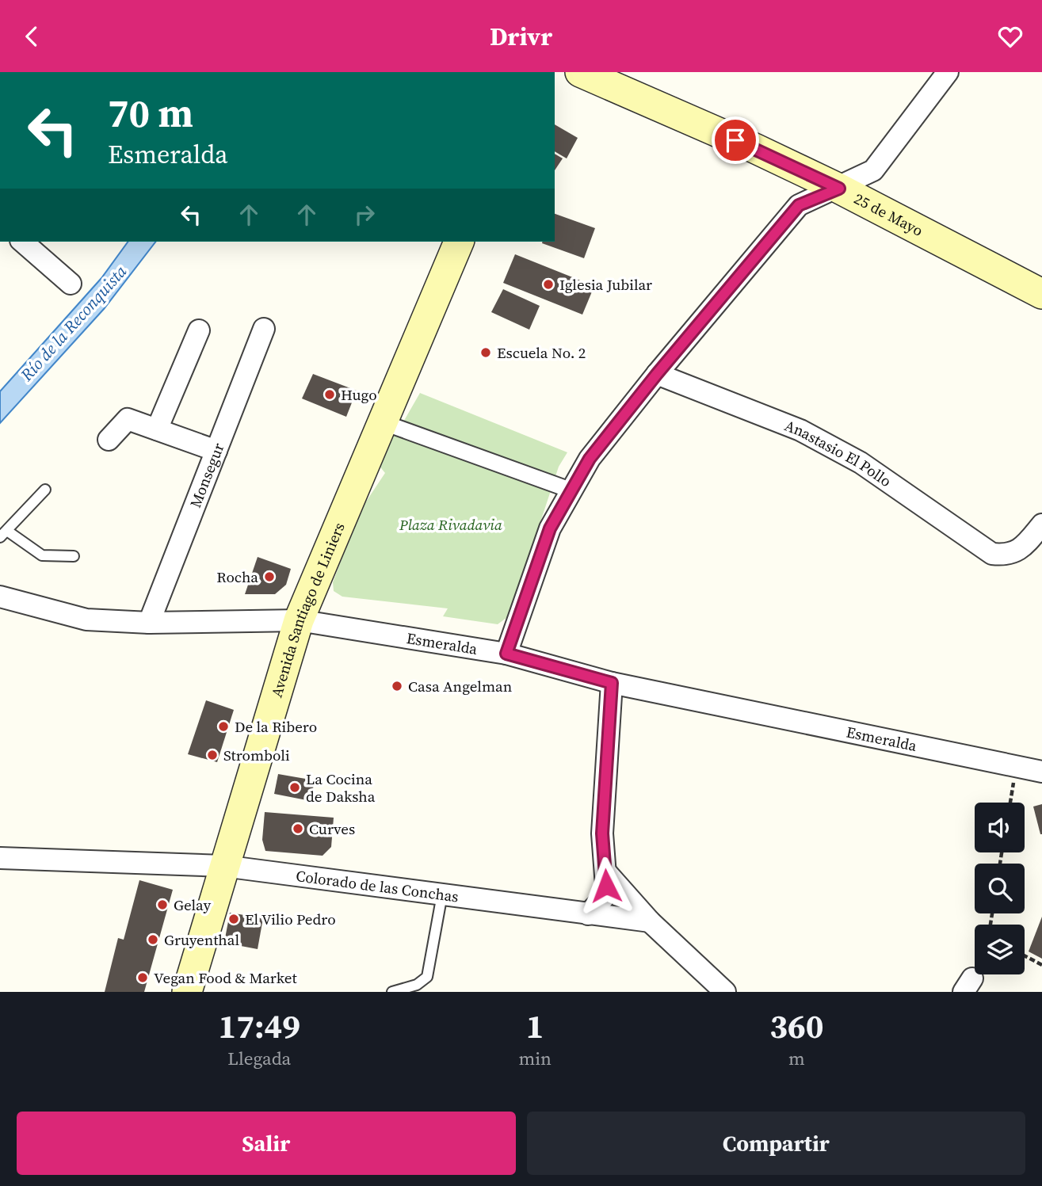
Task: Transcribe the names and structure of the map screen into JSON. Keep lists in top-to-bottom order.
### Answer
{
  "streets": {
    "main road": ["25 de Mayo", "Avenida Santiago de Liniers"],
    "street": [
      "Anastasio El Pollo",
      "Monsegur",
      "Esmeralda",
      "Colorado de las Conchas"
    ]
  },
  "crossings": [
    ["Monsegur", "Esmeralda"],
    ["Avenida Santiago de Liniers", "Esmeralda"],
    ["Avenida Santiago de Liniers", "Colorado de las Conchas"]
  ],
  "water": ["Río de la Reconquista"],
  "parks": ["Plaza Rivadavia"],
  "places": [
    "Iglesia Jubilar",
    "Escuela No. 2",
    "Hugo",
    "Rocha",
    "Casa Angelman",
    "De la Ribero",
    "Stromboli",
    "La Cocina de Daksha",
    "Curves",
    "Gelay",
    "El Vilio Pedro",
    "Gruyenthal",
    "Vegan Food & Market"
  ],
  "page": {
    "header": "Drivr",
    "turn": ["70 m", "Esmeralda"],
    "eta": [
      "17:49",
      "Llegada",
      "1",
      "min",
      "360",
      "m"
    ],
    "buttons": ["Salir", "Compartir"]
  }
}
